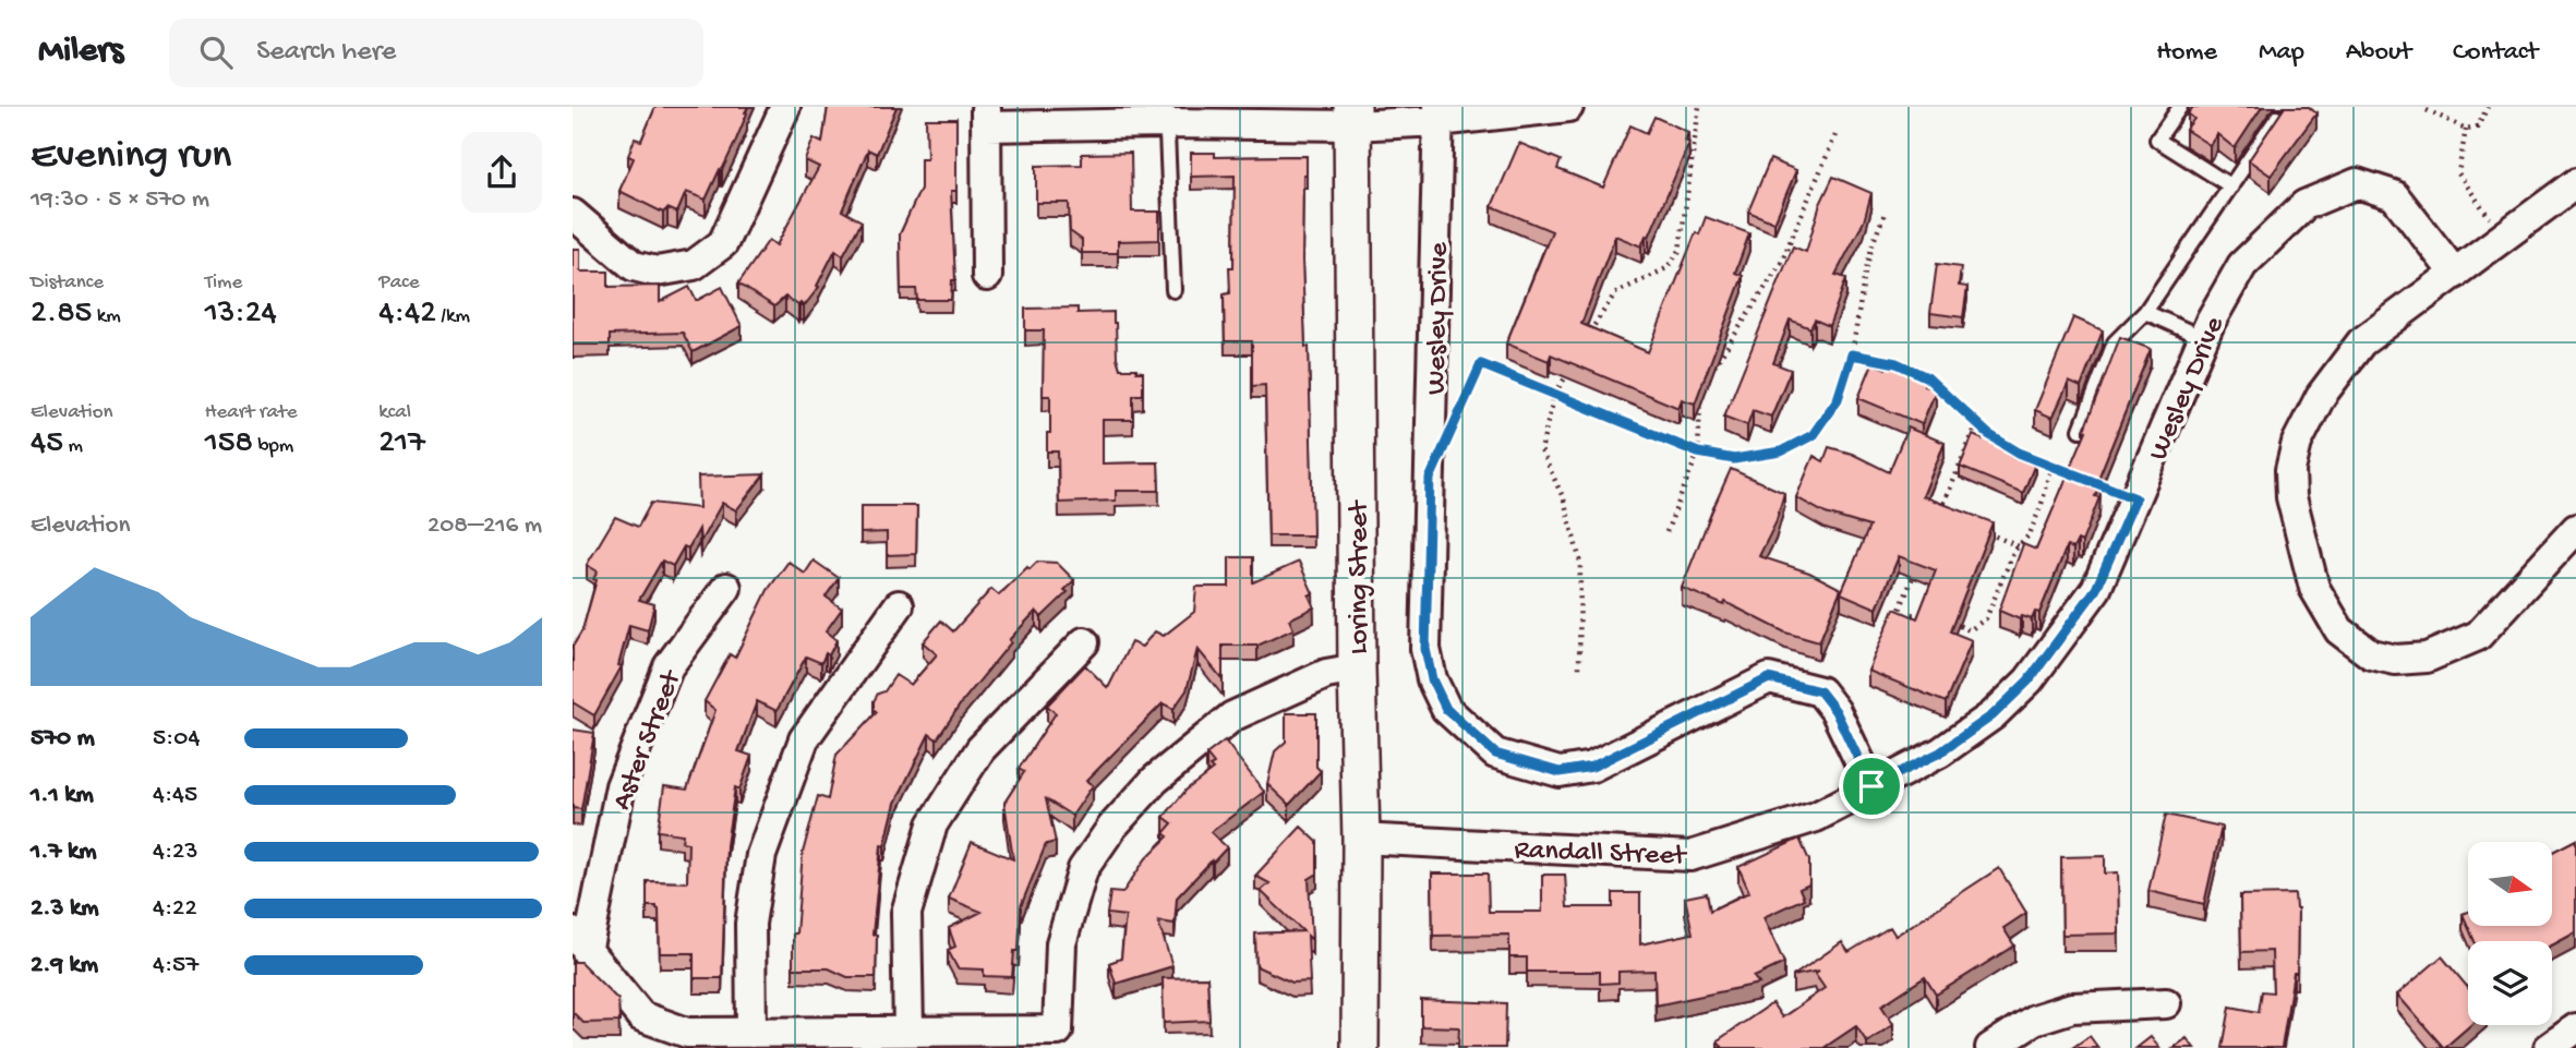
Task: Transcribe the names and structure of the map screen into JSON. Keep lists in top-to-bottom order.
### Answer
{
  "streets": {
    "street": [
      "Wesley Drive",
      "Loring Street",
      "Aster Street",
      "Randall Street"
    ]
  },
  "crossings": [
    ["Wesley Drive", "Randall Street"],
    ["Loring Street", "Randall Street"]
  ],
  "north": "right",
  "page": {
    "header": "Milers",
    "search": "Search here",
    "nav": [
      "Home",
      "Map",
      "About",
      "Contact"
    ],
    "heading": ["Evening run", "19:30 · 5 × 570 m"],
    "stats": [
      ["Distance", "2.85 km"],
      ["Time", "13:24"],
      ["Pace", "4:42 /km"],
      ["Elevation", "45 m"],
      ["Heart rate", "158 bpm"],
      ["kcal", "217"]
    ],
    "chart": ["Elevation", "208–216 m"],
    "list": [
      {
        "name": "570 m",
        "note": "5:04"
      },
      {
        "name": "1.1 km",
        "note": "4:45"
      },
      {
        "name": "1.7 km",
        "note": "4:23"
      },
      {
        "name": "2.3 km",
        "note": "4:22"
      },
      {
        "name": "2.9 km",
        "note": "4:57"
      }
    ]
  }
}
